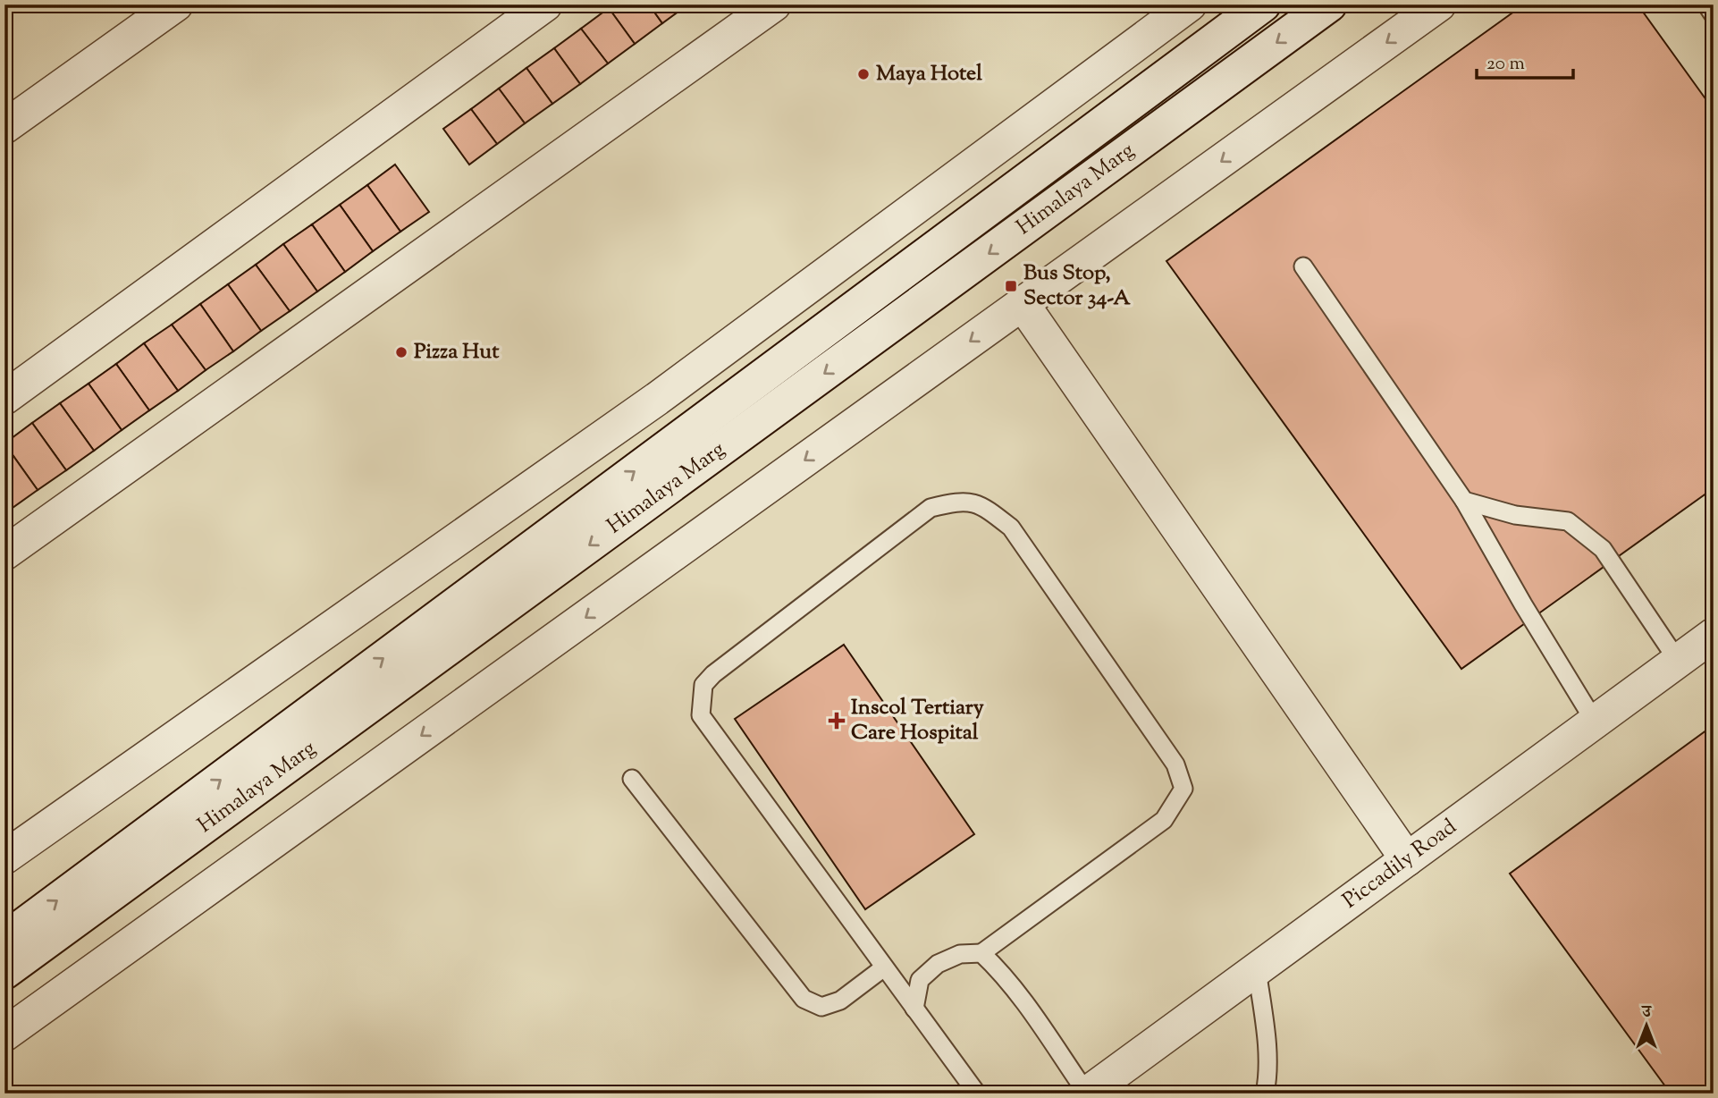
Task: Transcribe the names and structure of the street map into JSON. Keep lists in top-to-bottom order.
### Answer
{
  "streets": {
    "main road": ["Himalaya Marg"],
    "street": ["Piccadily Road"]
  },
  "places": {
    "other": ["Maya Hotel", "Pizza Hut"],
    "transit": ["Bus Stop, Sector 34-A"],
    "health": ["Inscol Tertiary Care Hospital"]
  },
  "scale_bar": "20 m",
  "north": "top"
}
